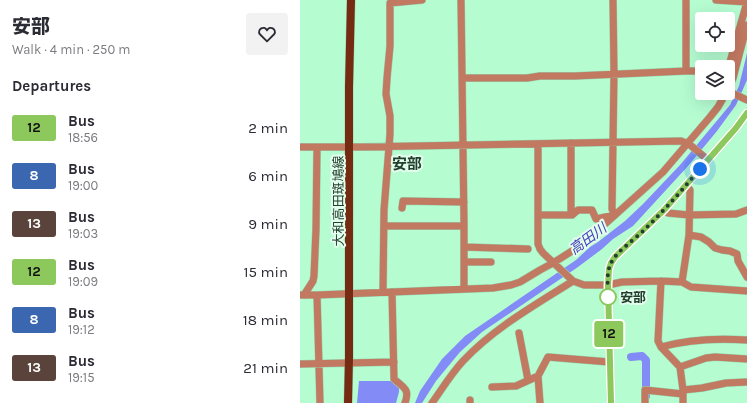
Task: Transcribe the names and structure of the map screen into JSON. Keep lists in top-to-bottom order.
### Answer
{
  "streets": {
    "main road": ["大和高田斑鳩線"]
  },
  "districts": ["安部"],
  "water": ["高田川"],
  "places": ["安部"],
  "lines": ["bus line 12"],
  "page": {
    "heading": [
      ["安部", "Walk · 4 min · 250 m"],
      "Departures"
    ],
    "on_map": "12",
    "list": [
      {
        "mark": "12",
        "name": "Bus",
        "note": "18:56",
        "value": "2 min"
      },
      {
        "mark": "8",
        "name": "Bus",
        "note": "19:00",
        "value": "6 min"
      },
      {
        "mark": "13",
        "name": "Bus",
        "note": "19:03",
        "value": "9 min"
      },
      {
        "mark": "12",
        "name": "Bus",
        "note": "19:09",
        "value": "15 min"
      },
      {
        "mark": "8",
        "name": "Bus",
        "note": "19:12",
        "value": "18 min"
      },
      {
        "mark": "13",
        "name": "Bus",
        "note": "19:15",
        "value": "21 min"
      }
    ]
  }
}
